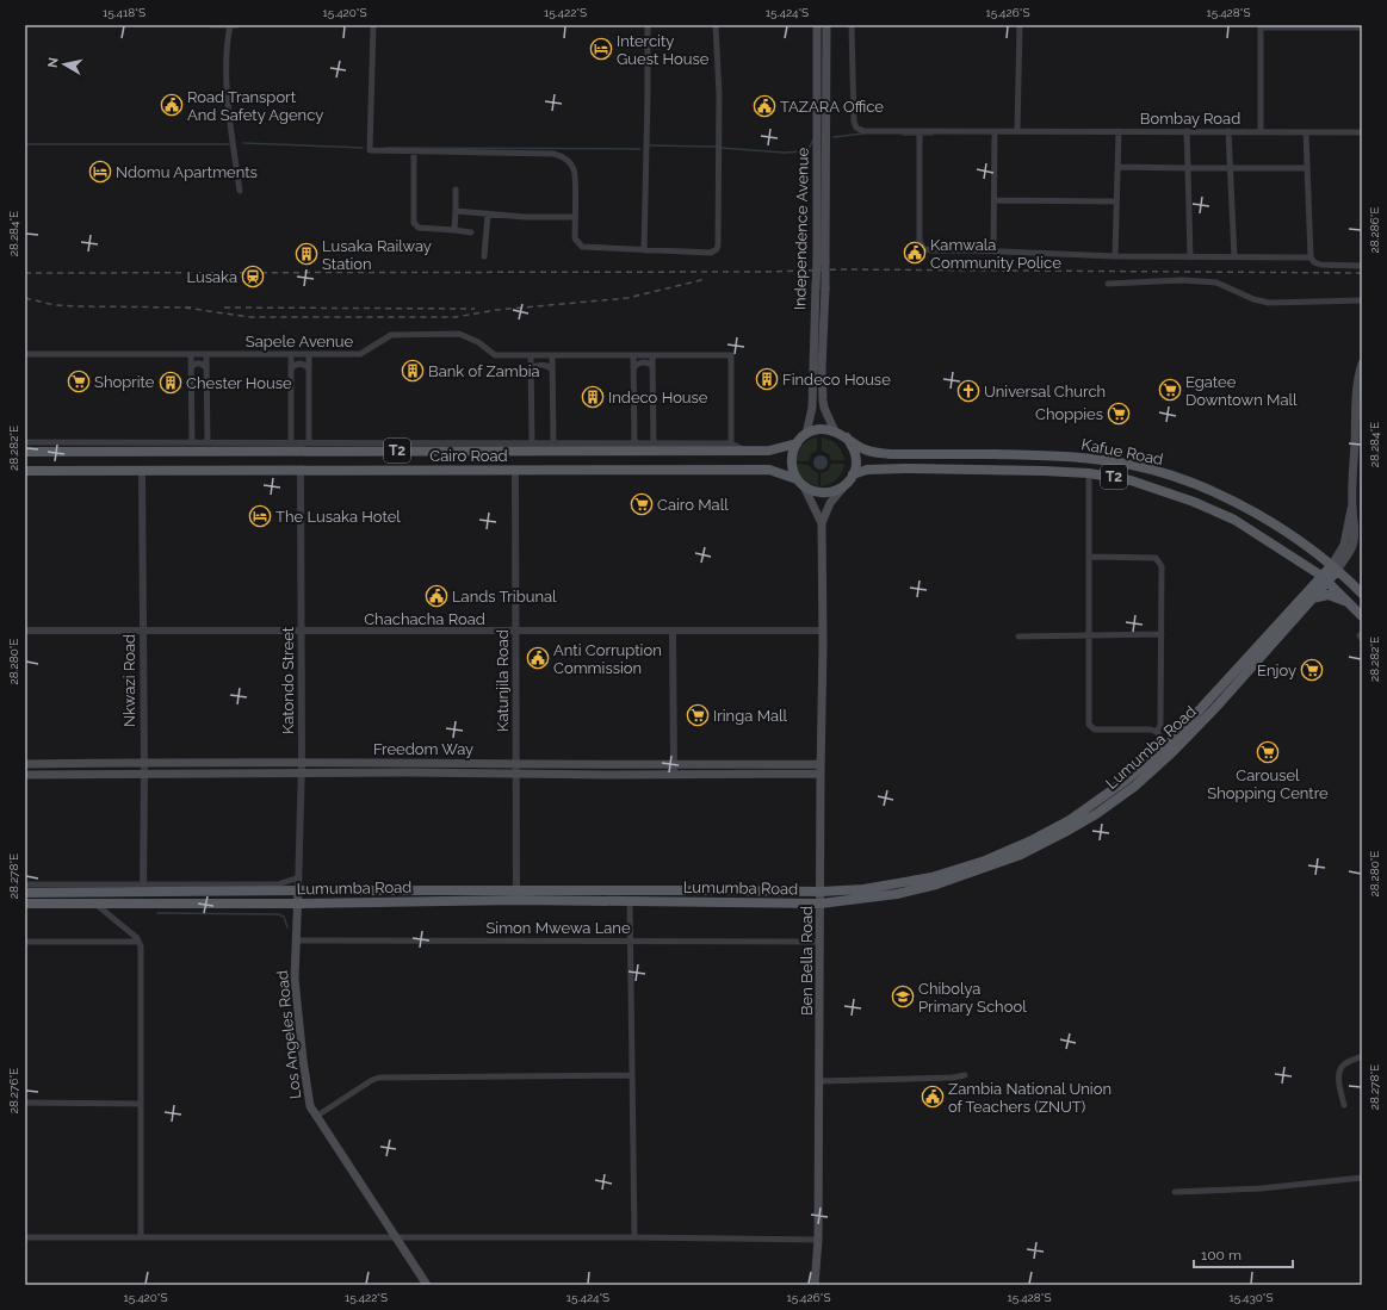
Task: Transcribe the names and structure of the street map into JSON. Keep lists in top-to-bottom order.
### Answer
{
  "streets": {
    "main road": [
      "Independence Avenue",
      "T2",
      "Kafue Road",
      "Cairo Road",
      "Lumumba Road",
      "Freedom Way",
      "Ben Bella Road",
      "Los Angeles Road"
    ],
    "street": [
      "Bombay Road",
      "Sapele Avenue",
      "Chachacha Road",
      "Nkwazi Road",
      "Katondo Street",
      "Katunjila Road",
      "Simon Mwewa Lane"
    ]
  },
  "crossings": [
    ["Independence Avenue", "Kafue Road"],
    ["Independence Avenue", "Cairo Road"],
    ["Independence Avenue", "Ben Bella Road"],
    ["Kafue Road", "Cairo Road"],
    ["Kafue Road", "Lumumba Road"],
    ["Kafue Road", "Ben Bella Road"],
    ["Cairo Road", "Nkwazi Road"],
    ["Cairo Road", "Katondo Street"],
    ["Cairo Road", "Katunjila Road"],
    ["Cairo Road", "Ben Bella Road"],
    ["Chachacha Road", "Nkwazi Road"],
    ["Chachacha Road", "Katondo Street"],
    ["Chachacha Road", "Katunjila Road"],
    ["Chachacha Road", "Ben Bella Road"],
    ["Nkwazi Road", "Lumumba Road"],
    ["Nkwazi Road", "Freedom Way"],
    ["Katondo Street", "Lumumba Road"],
    ["Katondo Street", "Freedom Way"],
    ["Katondo Street", "Los Angeles Road"],
    ["Katunjila Road", "Lumumba Road"],
    ["Katunjila Road", "Freedom Way"],
    ["Lumumba Road", "Ben Bella Road"],
    ["Lumumba Road", "Los Angeles Road"],
    ["Freedom Way", "Ben Bella Road"],
    ["Simon Mwewa Lane", "Ben Bella Road"],
    ["Simon Mwewa Lane", "Los Angeles Road"]
  ],
  "places": {
    "hotel": ["Intercity Guest House", "Ndomu Apartments", "The Lusaka Hotel"],
    "public building": [
      "Road Transport And Safety Agency",
      "TAZARA Office",
      "Kamwala Community Police",
      "Lands Tribunal",
      "Anti Corruption Commission",
      "Zambia National Union of Teachers (ZNUT)"
    ],
    "building": [
      "Lusaka Railway Station",
      "Bank of Zambia",
      "Findeco House",
      "Chester House",
      "Indeco House"
    ],
    "station": ["Lusaka"],
    "supermarket": [
      "Shoprite",
      "Egatee Downtown Mall",
      "Choppies",
      "Cairo Mall",
      "Enjoy",
      "Iringa Mall",
      "Carousel Shopping Centre"
    ],
    "church": ["Universal Church"],
    "school or university": ["Chibolya Primary School"]
  },
  "scale_bar": "100 m",
  "north": "left",
  "coordinates": [
    "15.418°S",
    "15.420°S",
    "15.422°S",
    "15.424°S",
    "15.426°S",
    "15.428°S",
    "28.286°E",
    "28.284°E",
    "28.282°E",
    "28.280°E",
    "28.278°E",
    "28.276°E",
    "15.430°S"
  ]
}
